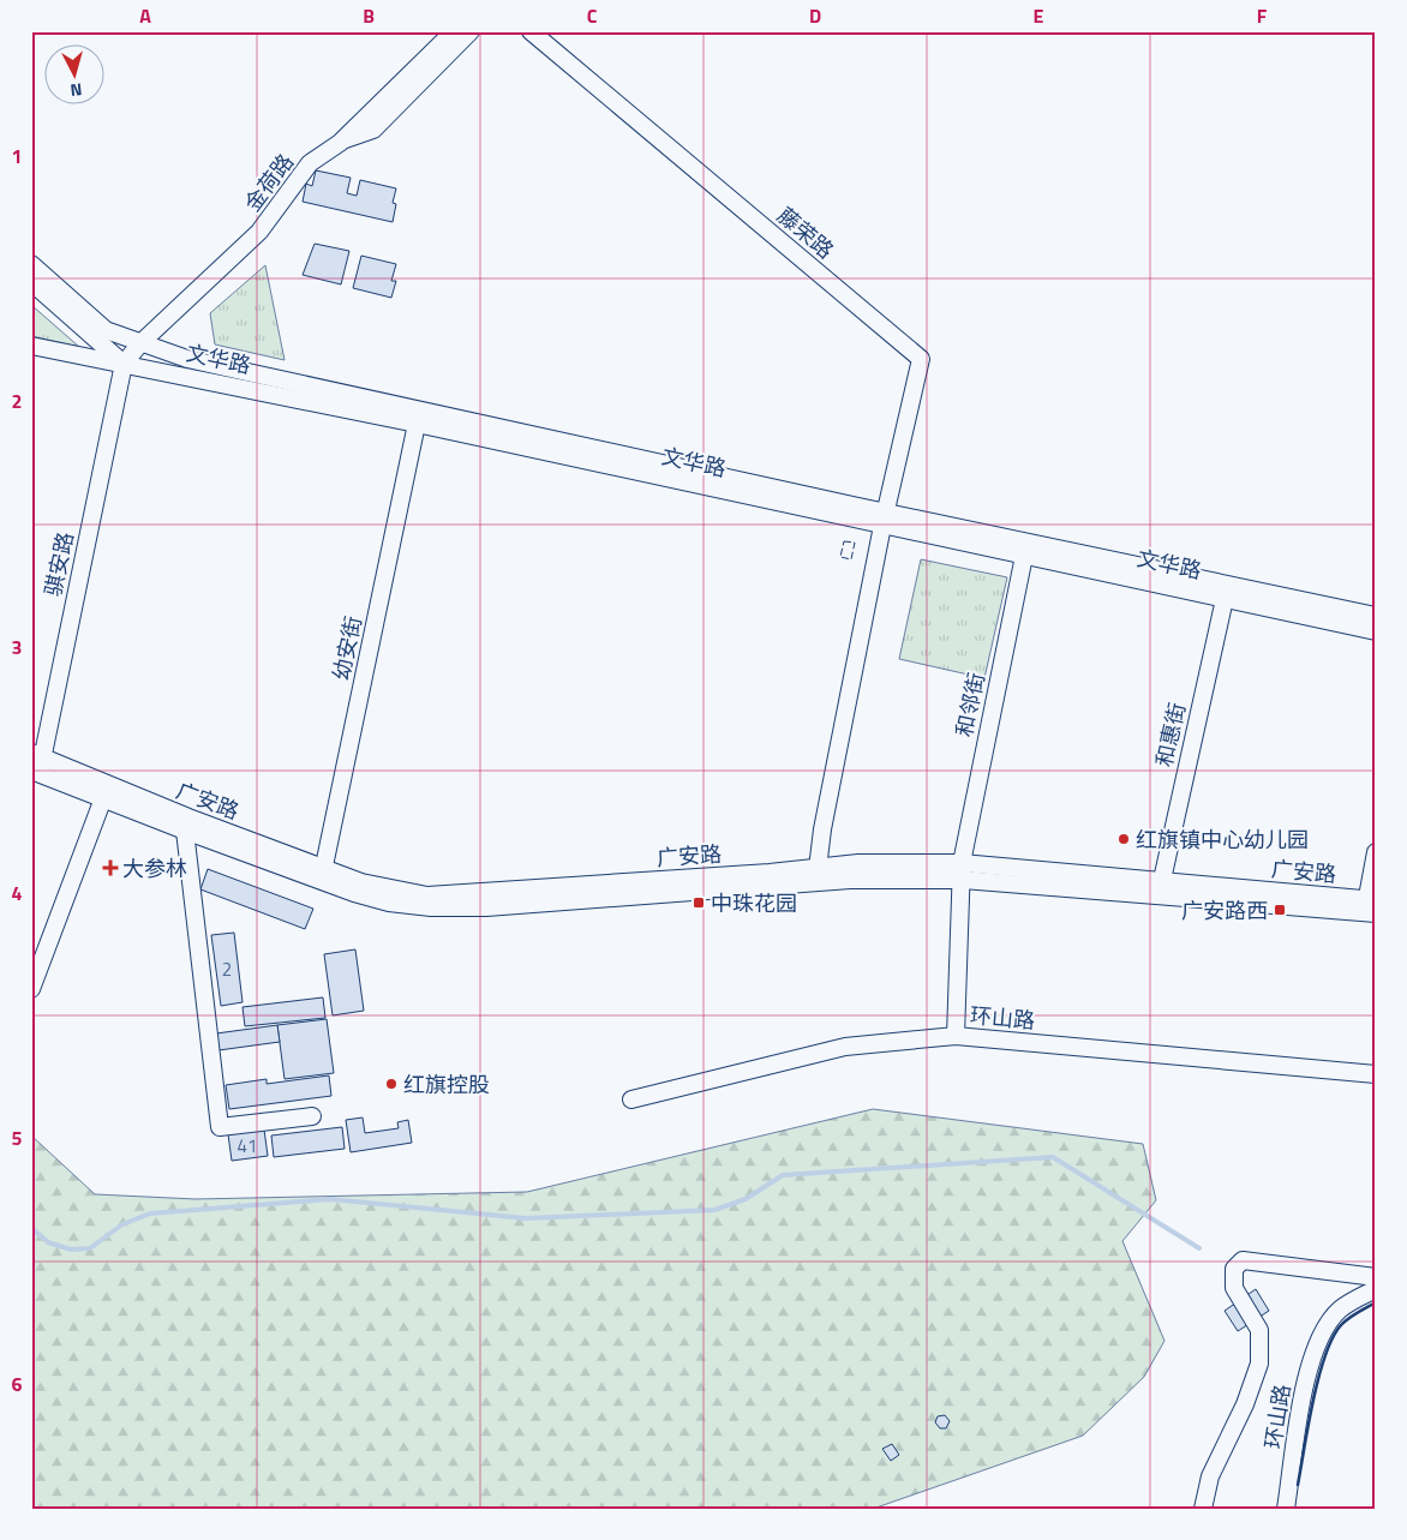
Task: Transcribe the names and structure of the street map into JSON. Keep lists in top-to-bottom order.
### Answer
{
  "streets": {
    "street": [
      "金荷路",
      "藤荣路",
      "文华路",
      "骐安路",
      "幼安街",
      "和邻街",
      "和惠街",
      "广安路",
      "环山路"
    ]
  },
  "crossings": [
    ["金荷路", "文华路"],
    ["金荷路", "骐安路"],
    ["藤荣路", "文华路"],
    ["文华路", "骐安路"],
    ["文华路", "幼安街"],
    ["文华路", "和邻街"],
    ["文华路", "和惠街"],
    ["骐安路", "广安路"],
    ["幼安街", "广安路"],
    ["和邻街", "广安路"],
    ["和邻街", "环山路"],
    ["和惠街", "广安路"]
  ],
  "places": {
    "other": ["红旗镇中心幼儿园", "红旗控股"],
    "health": ["大参林"],
    "transit": ["中珠花园", "广安路西"]
  },
  "house_numbers": ["2", "41"],
  "north": "bottom",
  "grid": {
    "columns": [
      "A",
      "B",
      "C",
      "D",
      "E",
      "F"
    ],
    "rows": [
      "1",
      "2",
      "3",
      "4",
      "5",
      "6"
    ]
  }
}
